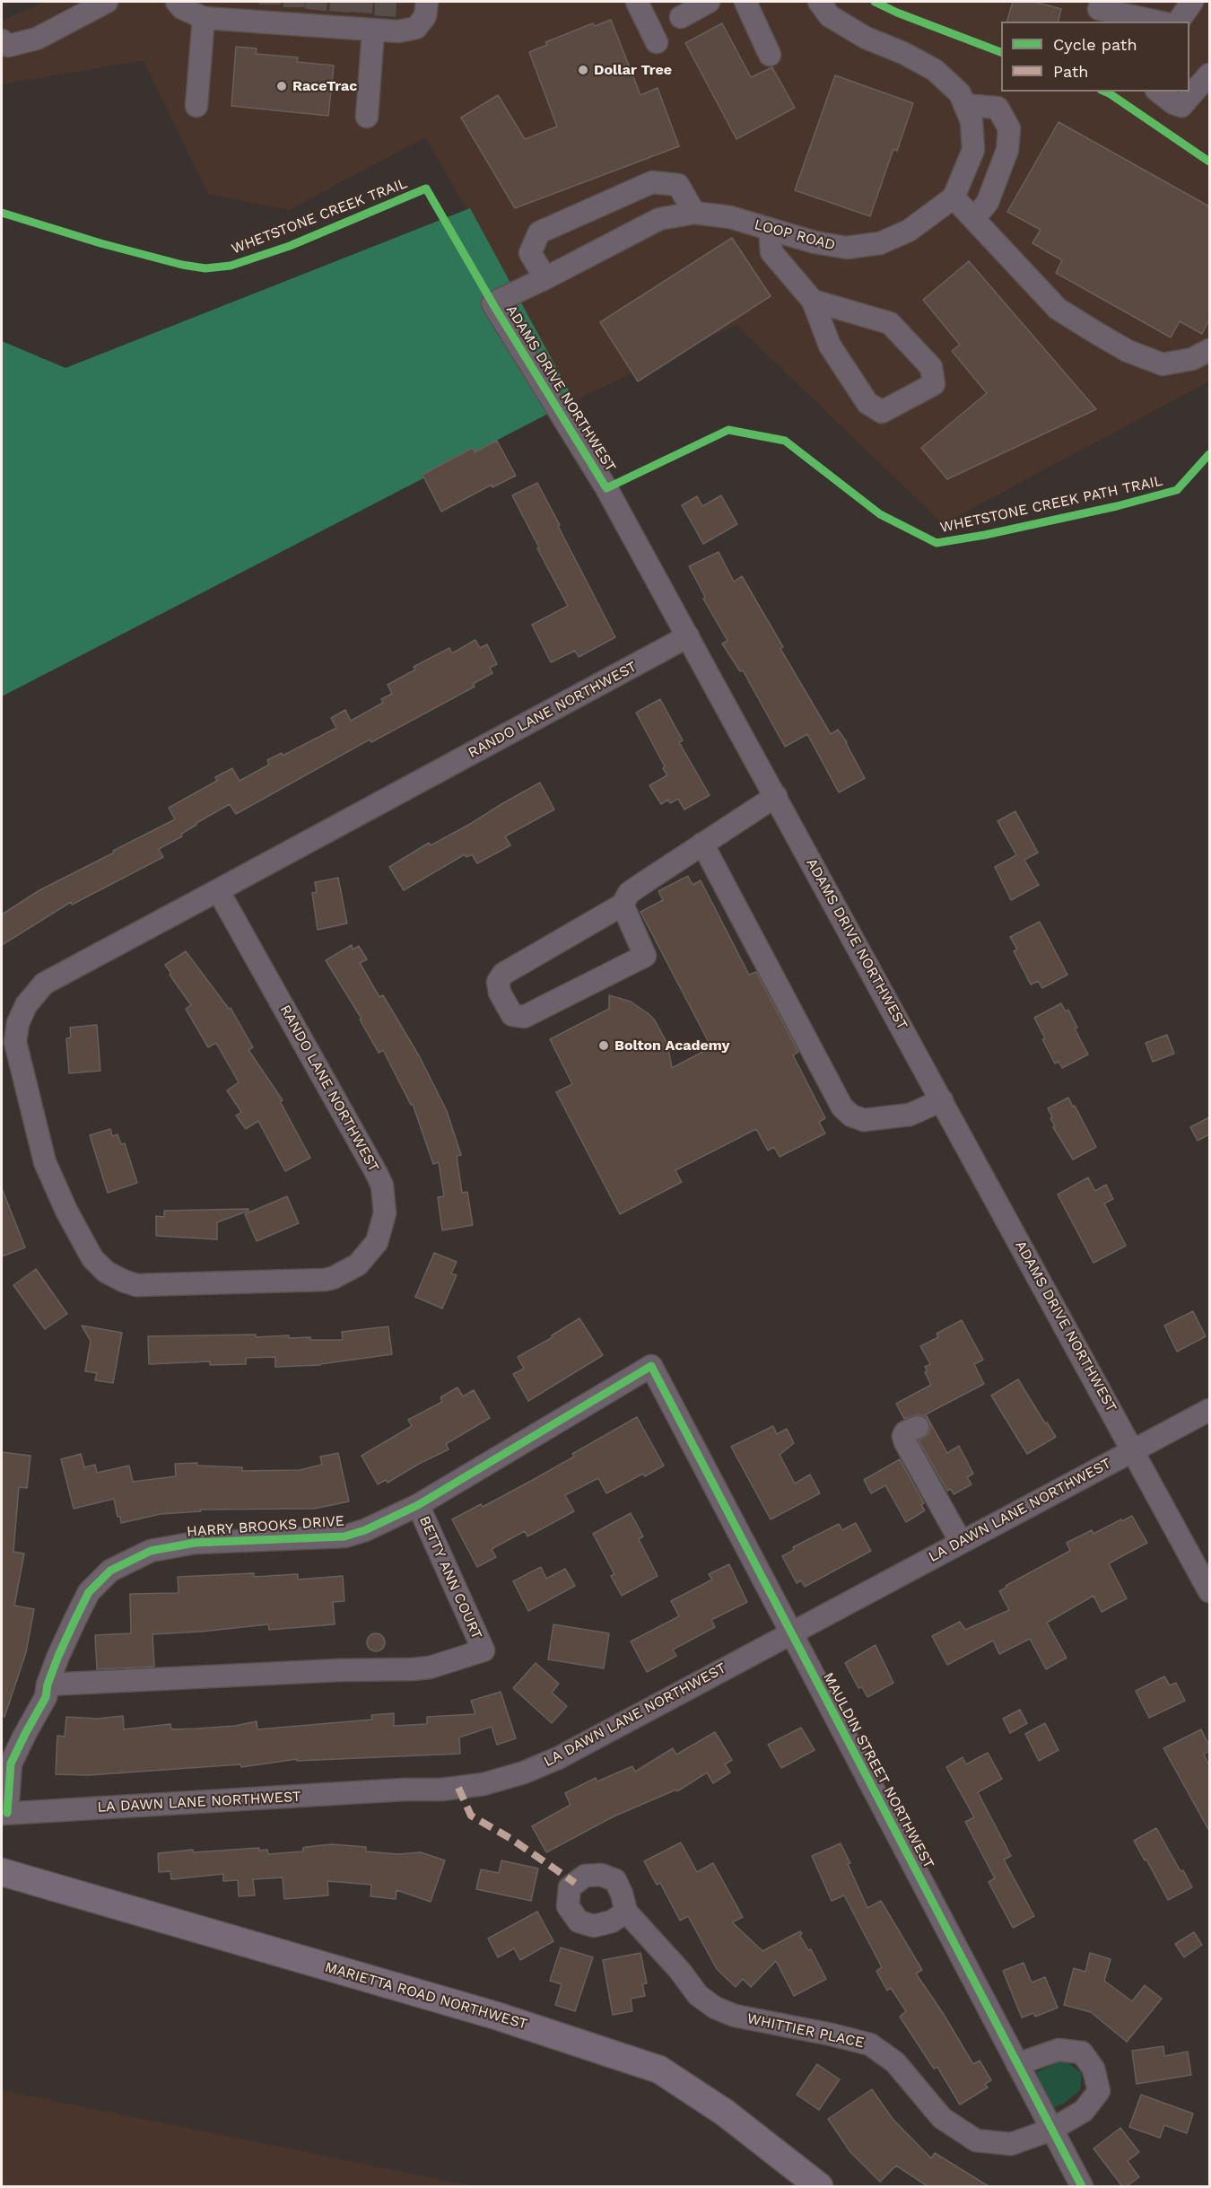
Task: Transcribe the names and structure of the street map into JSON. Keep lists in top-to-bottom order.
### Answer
{
  "streets": {
    "main road": ["MARIETTA ROAD NORTHWEST"],
    "street": [
      "LOOP ROAD",
      "ADAMS DRIVE NORTHWEST",
      "RANDO LANE NORTHWEST",
      "LA DAWN LANE NORTHWEST",
      "HARRY BROOKS DRIVE",
      "BETTY ANN COURT",
      "MAULDIN STREET NORTHWEST",
      "WHITTIER PLACE"
    ],
    "cycle path": ["WHETSTONE CREEK TRAIL"]
  },
  "crossings": [
    ["LOOP ROAD", "ADAMS DRIVE NORTHWEST"],
    ["ADAMS DRIVE NORTHWEST", "RANDO LANE NORTHWEST"],
    ["ADAMS DRIVE NORTHWEST", "LA DAWN LANE NORTHWEST"],
    ["LA DAWN LANE NORTHWEST", "HARRY BROOKS DRIVE"],
    ["LA DAWN LANE NORTHWEST", "MAULDIN STREET NORTHWEST"],
    ["HARRY BROOKS DRIVE", "BETTY ANN COURT"],
    ["HARRY BROOKS DRIVE", "MAULDIN STREET NORTHWEST"],
    ["MAULDIN STREET NORTHWEST", "WHITTIER PLACE"]
  ],
  "places": ["Dollar Tree", "RaceTrac", "Bolton Academy"],
  "legend": ["Cycle path", "Path"]
}
